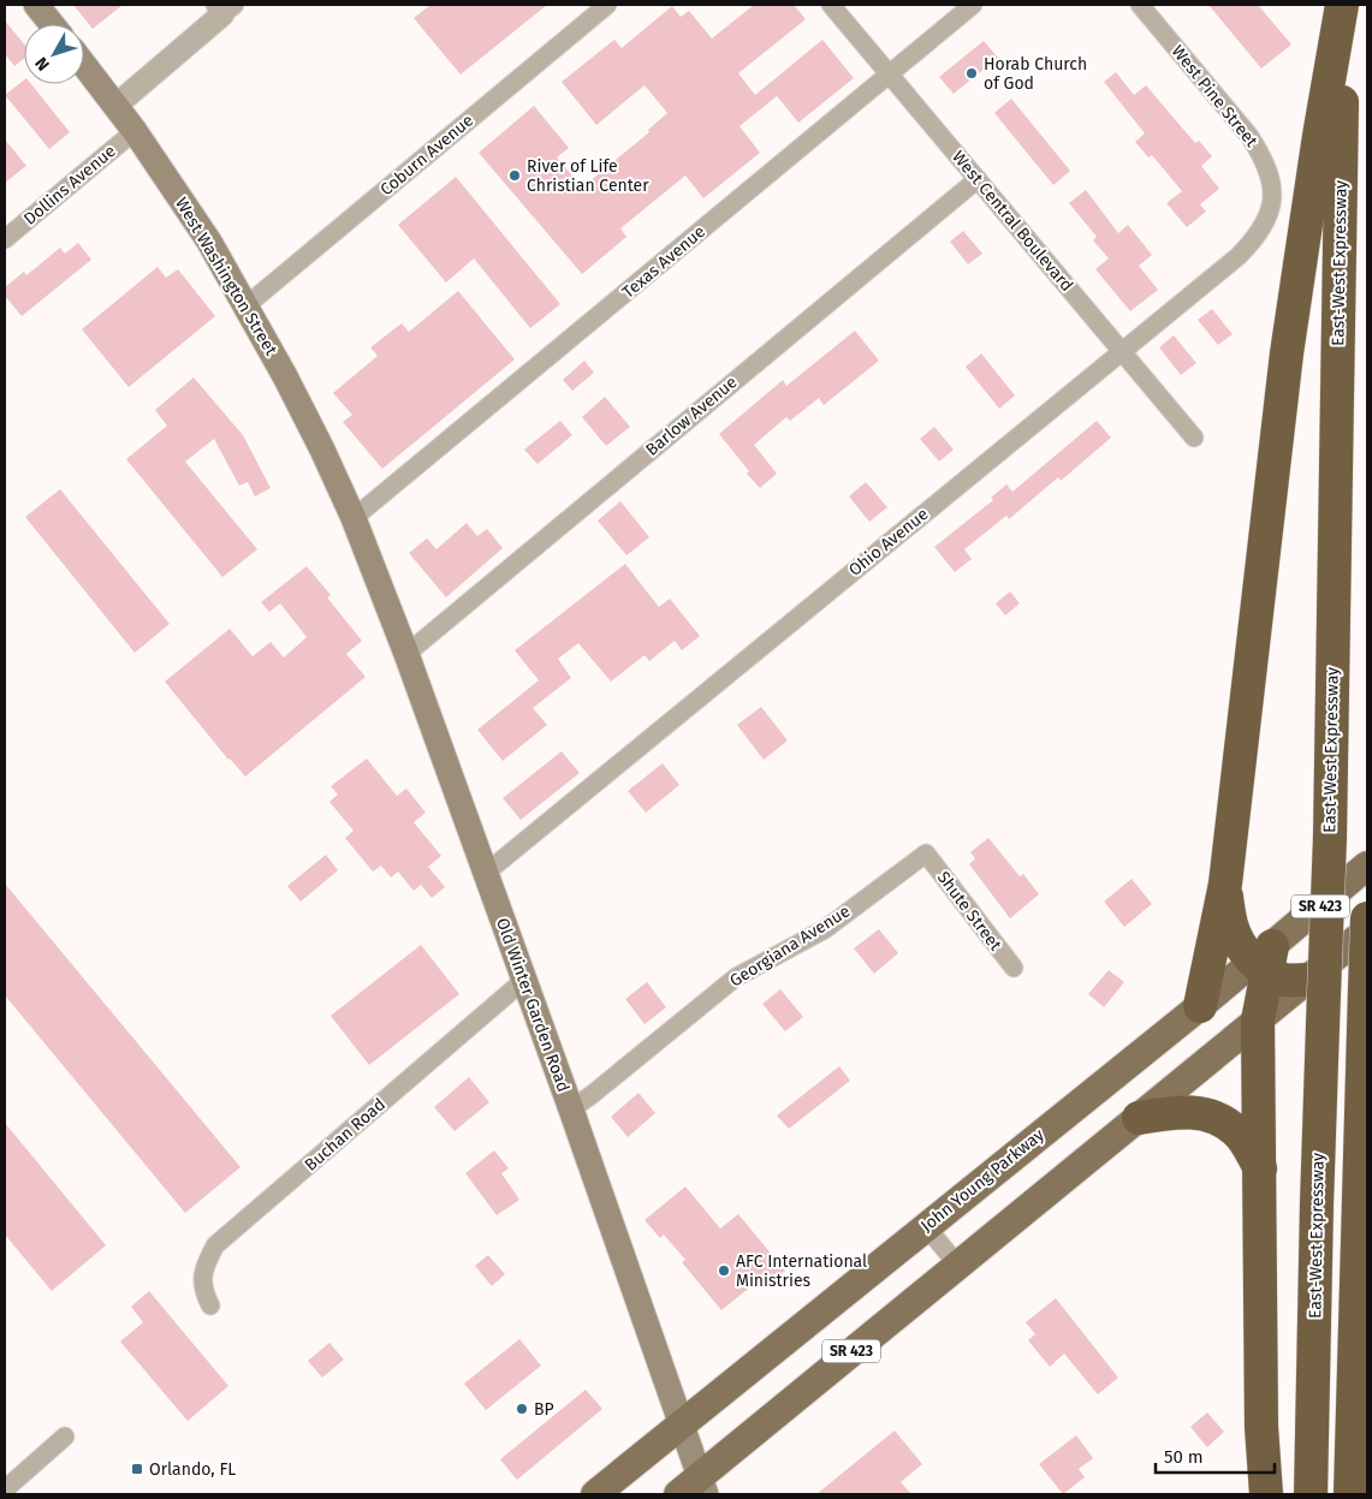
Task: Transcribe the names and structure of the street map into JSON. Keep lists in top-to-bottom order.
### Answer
{
  "streets": {
    "highway": ["East-West Expressway"],
    "main road": [
      "West Washington Street",
      "SR 423",
      "Old Winter Garden Road",
      "John Young Parkway"
    ],
    "street": [
      "West Pine Street",
      "Coburn Avenue",
      "Dollins Avenue",
      "West Central Boulevard",
      "Texas Avenue",
      "Barlow Avenue",
      "Ohio Avenue",
      "Shute Street",
      "Georgiana Avenue",
      "Buchan Road"
    ]
  },
  "crossings": [
    ["West Pine Street", "Ohio Avenue"],
    ["Coburn Avenue", "West Washington Street"],
    ["Dollins Avenue", "West Washington Street"],
    ["West Central Boulevard", "Texas Avenue"],
    ["West Central Boulevard", "Barlow Avenue"],
    ["West Central Boulevard", "Ohio Avenue"],
    ["Texas Avenue", "West Washington Street"],
    ["Texas Avenue", "Old Winter Garden Road"],
    ["West Washington Street", "Old Winter Garden Road"],
    ["Barlow Avenue", "Old Winter Garden Road"],
    ["Ohio Avenue", "Old Winter Garden Road"],
    ["SR 423", "Old Winter Garden Road"],
    ["Shute Street", "Georgiana Avenue"],
    ["Georgiana Avenue", "Old Winter Garden Road"],
    ["Old Winter Garden Road", "Buchan Road"],
    ["Old Winter Garden Road", "John Young Parkway"]
  ],
  "places": {
    "other": [
      "Horab Church of God",
      "River of Life Christian Center",
      "AFC International Ministries",
      "BP"
    ],
    "transit": ["Orlando, FL"]
  },
  "scale_bar": "50 m",
  "north": "bottom left"
}
